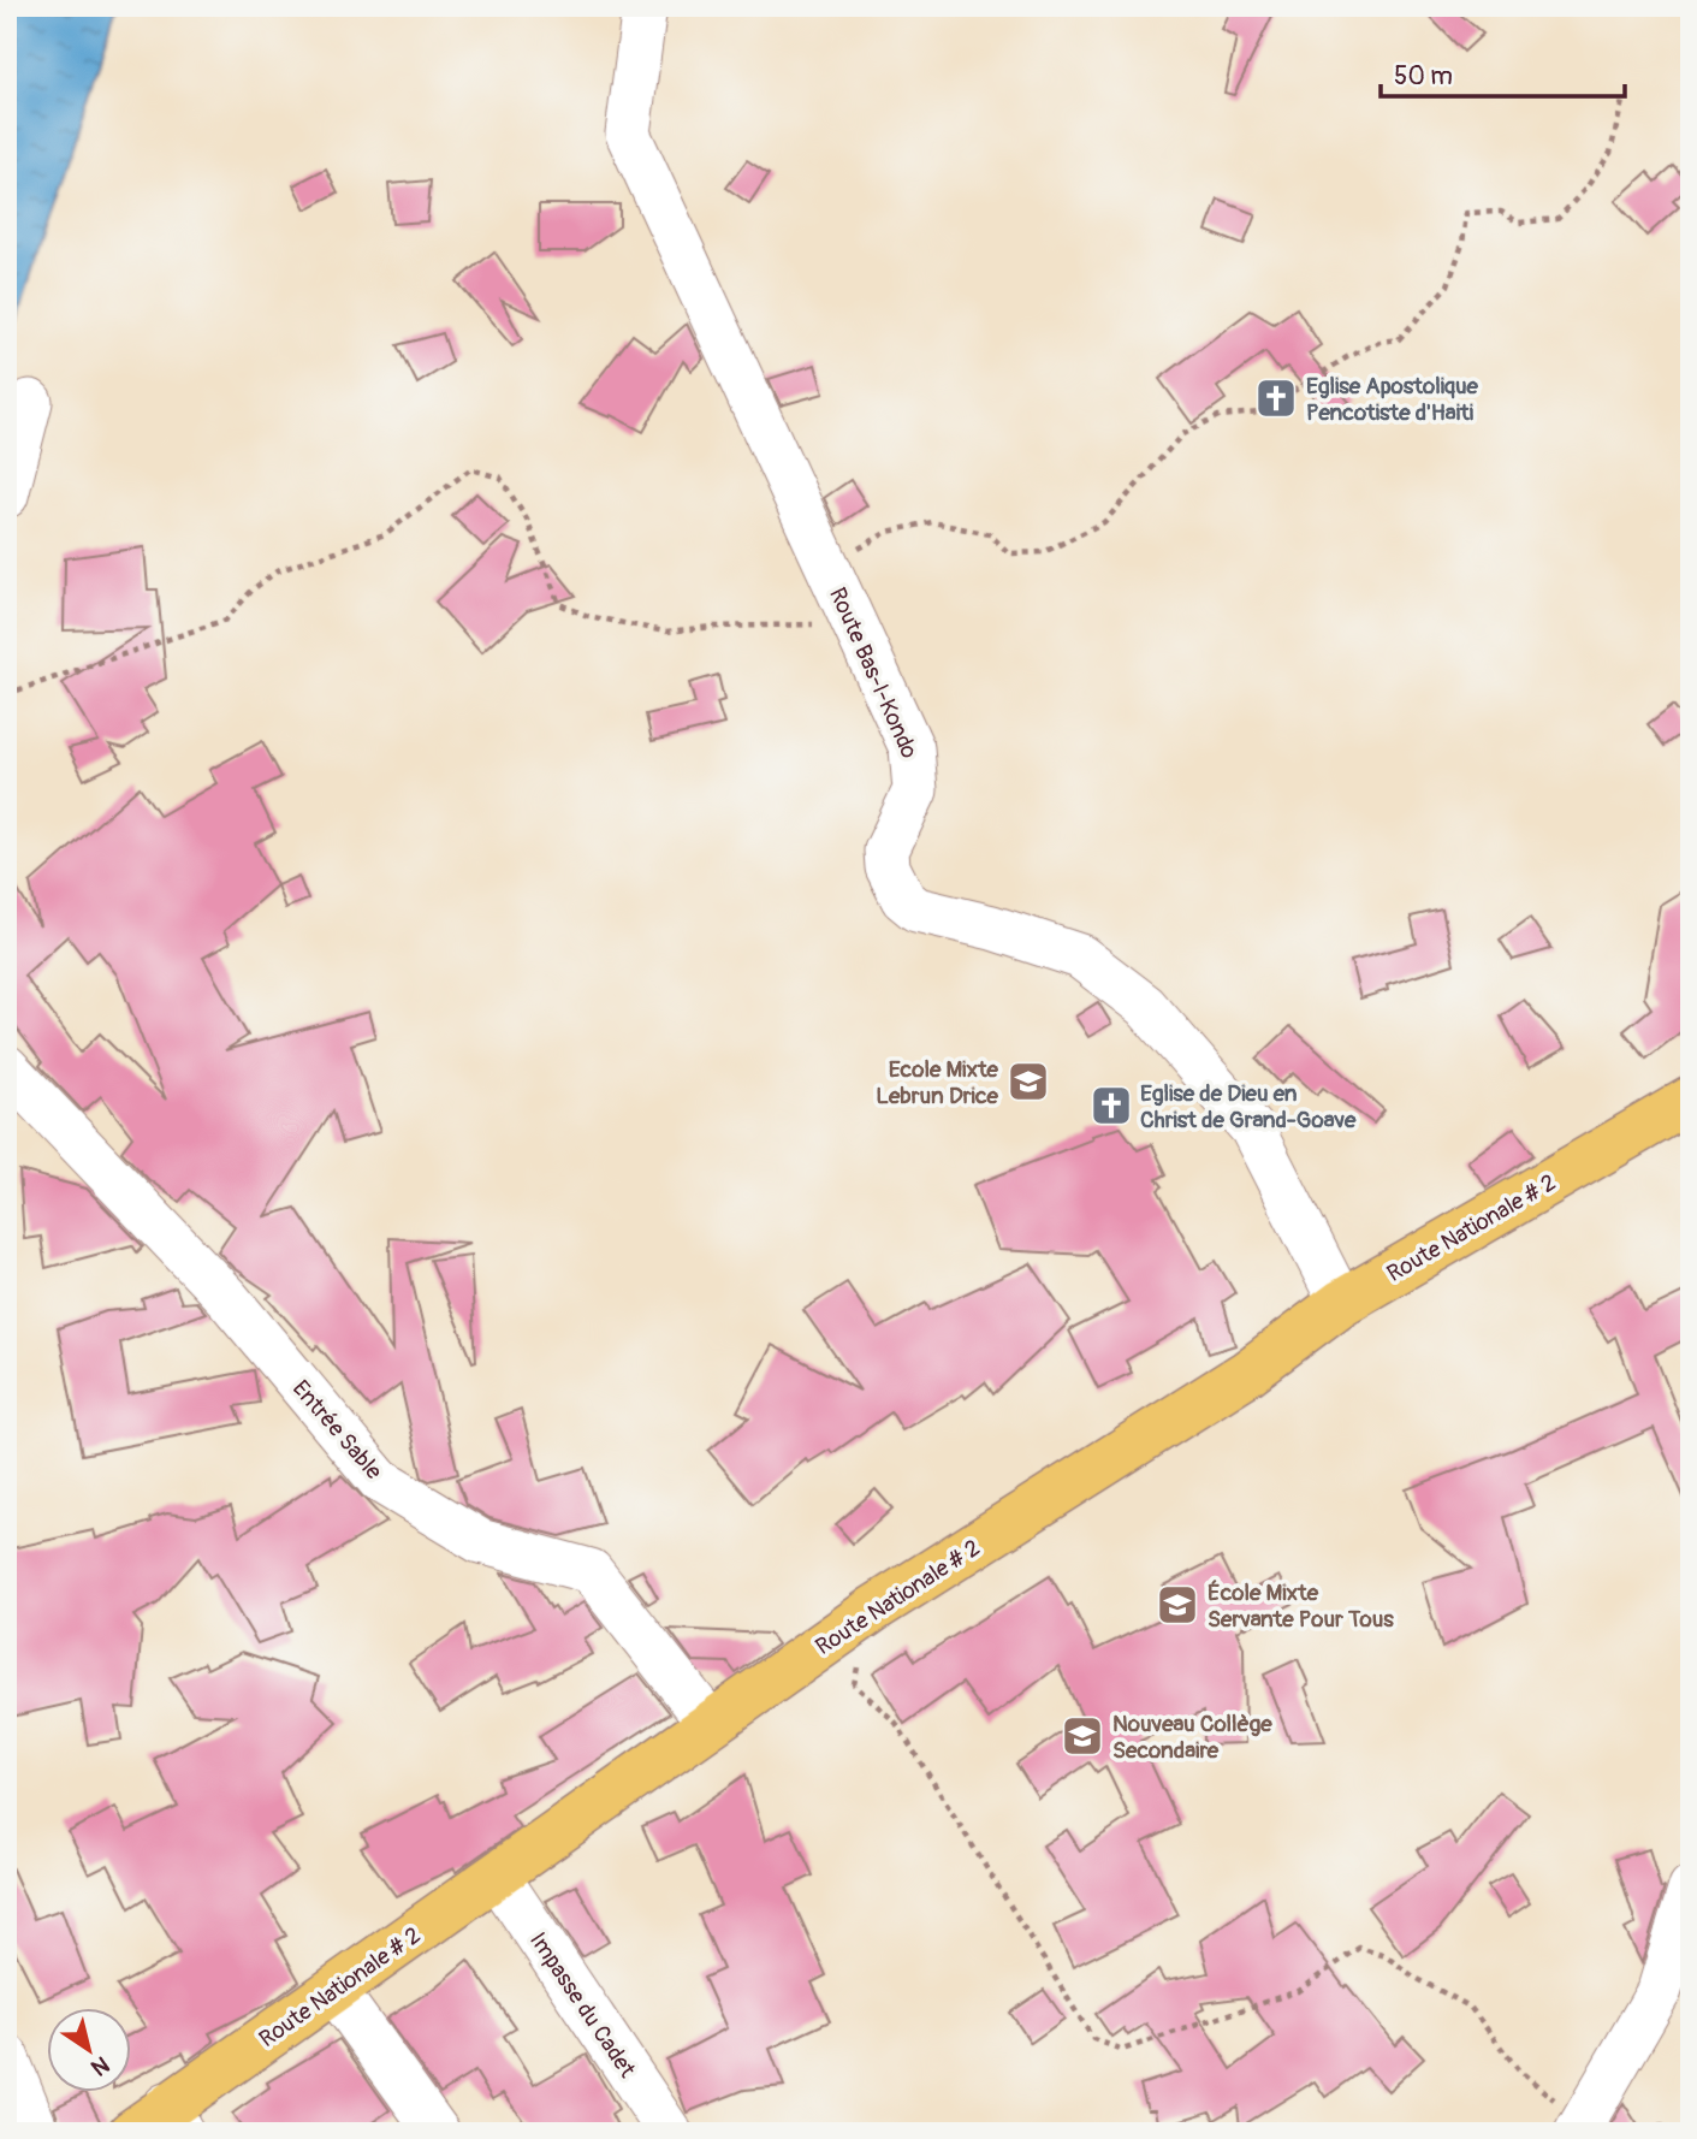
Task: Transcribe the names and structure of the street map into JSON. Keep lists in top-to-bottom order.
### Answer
{
  "streets": {
    "main road": ["Route Nationale # 2"],
    "street": ["Route Bas-I-Kondo", "Entrée Sable", "Impasse du Cadet"]
  },
  "crossings": [
    ["Route Bas-I-Kondo", "Route Nationale # 2"],
    ["Route Nationale # 2", "Entrée Sable"],
    ["Route Nationale # 2", "Impasse du Cadet"]
  ],
  "places": {
    "church": ["Eglise Apostolique Pencotiste d'Haiti", "Eglise de Dieu en Christ de Grand-Goave"],
    "school or university": ["Ecole Mixte Lebrun Drice", "École Mixte Servante Pour Tous", "Nouveau Collège Secondaire"]
  },
  "scale_bar": "50 m",
  "north": "bottom right"
}
